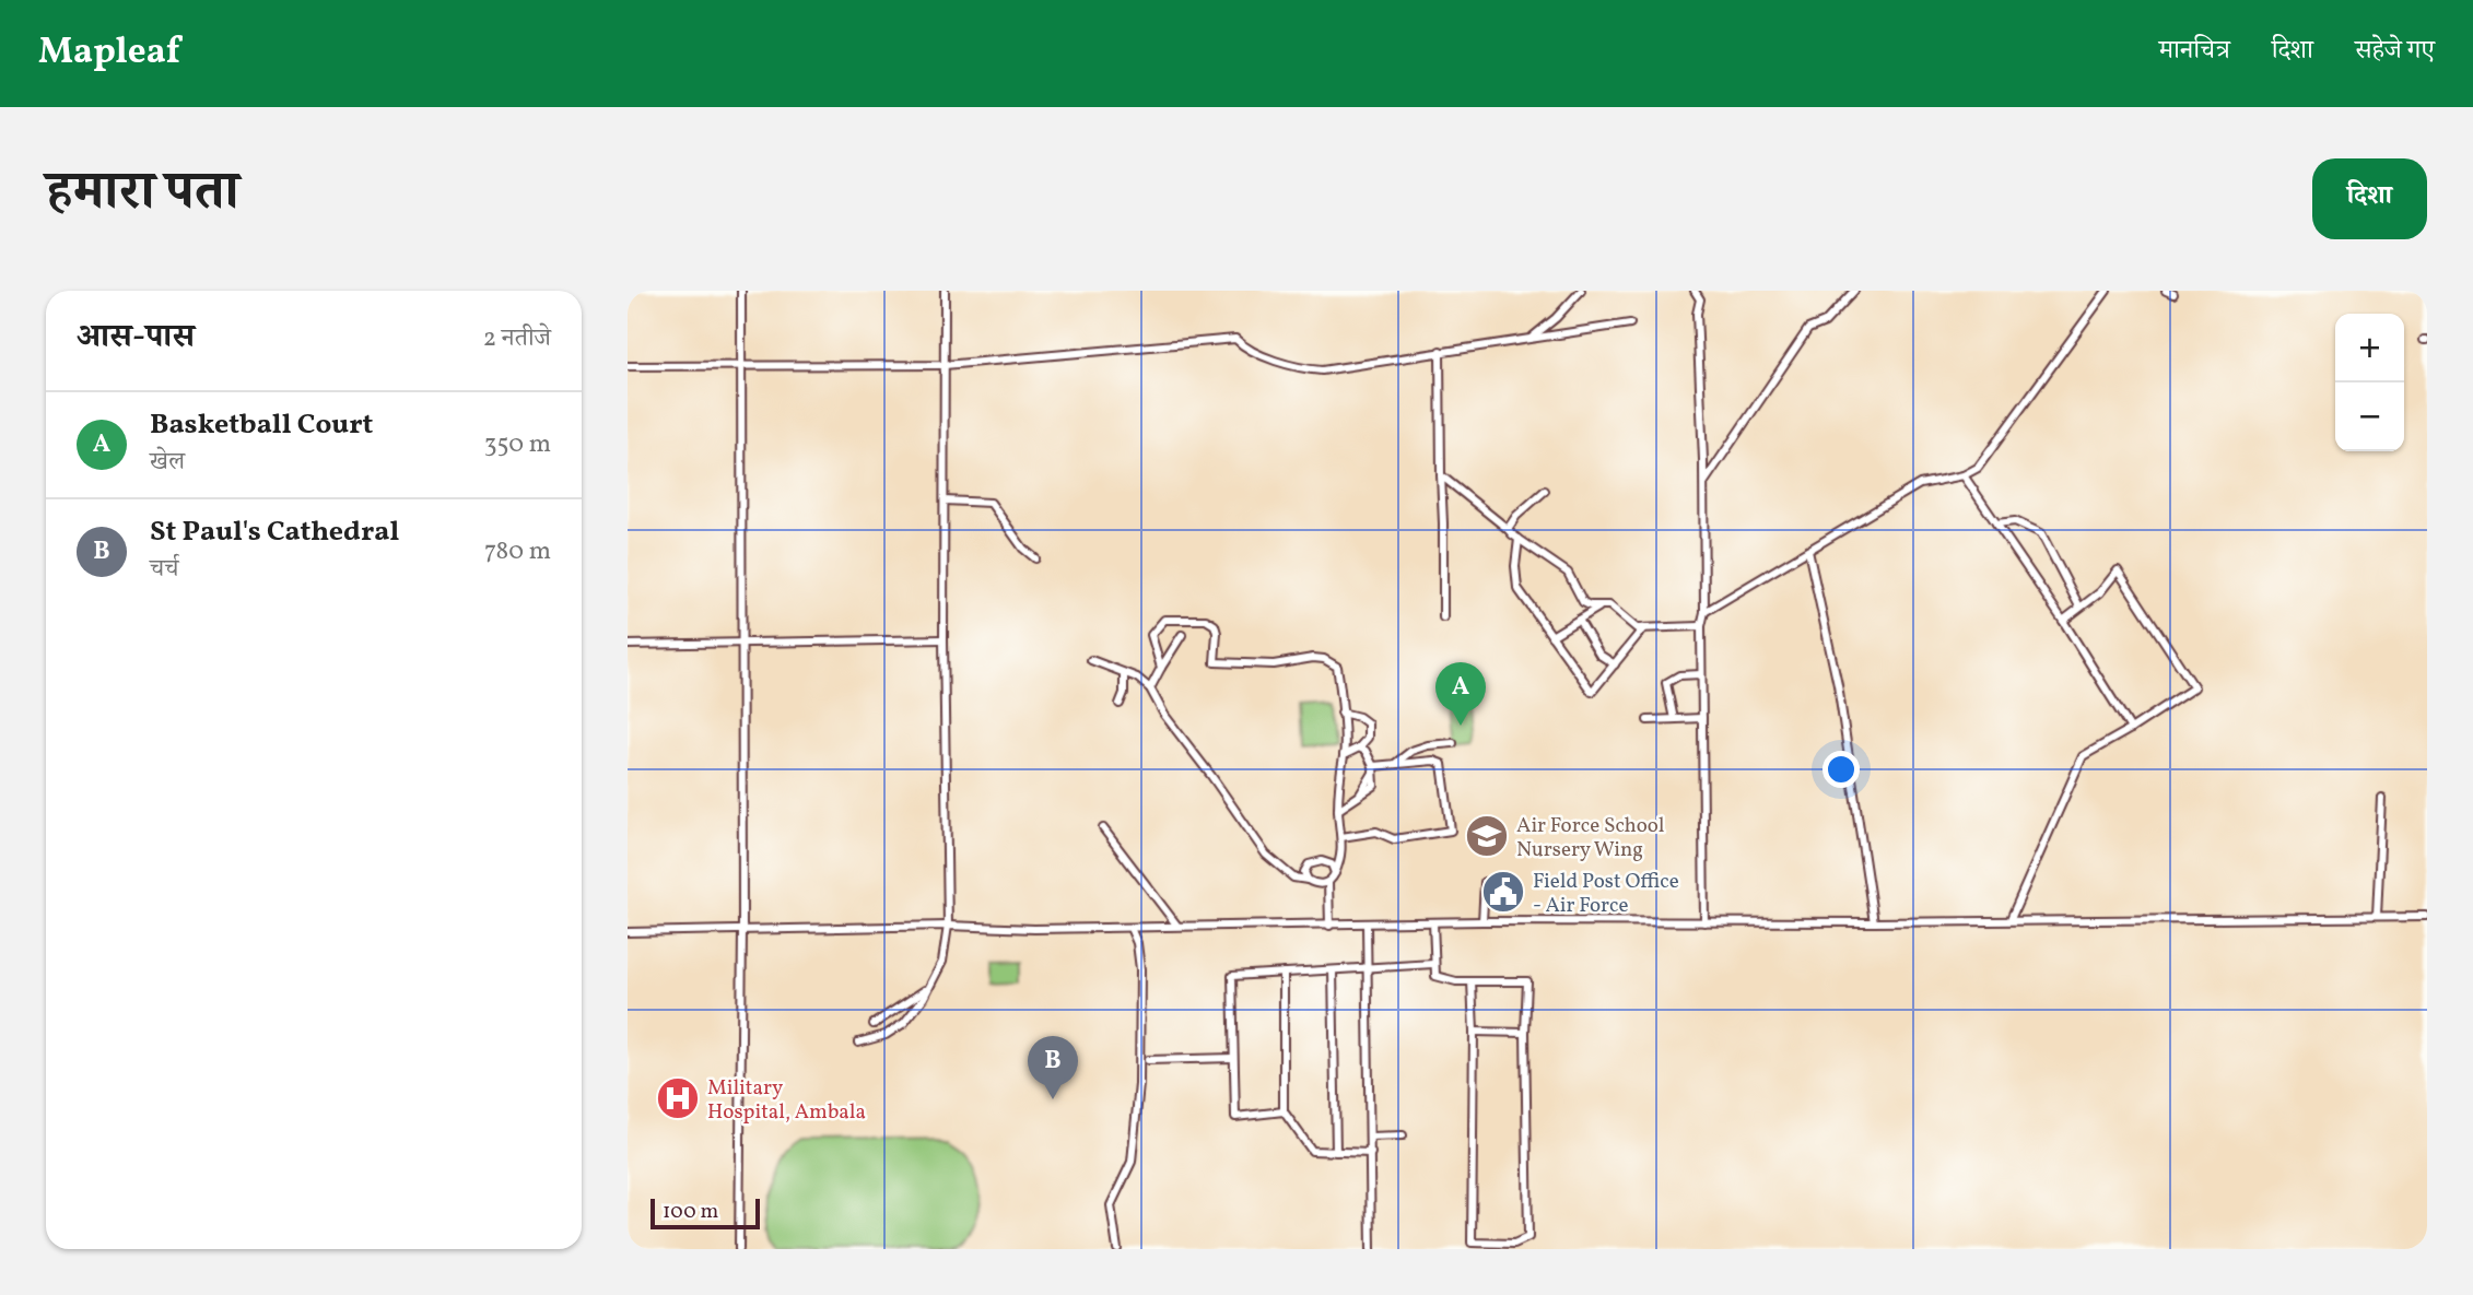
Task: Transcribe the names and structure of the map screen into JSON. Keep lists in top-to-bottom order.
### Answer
{
  "places": {
    "school or university": ["Air Force School Nursery Wing"],
    "public building": ["Field Post Office - Air Force"],
    "hospital": ["Military Hospital, Ambala"]
  },
  "scale_bar": "100 m",
  "page": {
    "header": "Mapleaf",
    "nav": ["मानचित्र", "दिशा", "सहेजे गए"],
    "title": "हमारा पता",
    "buttons": "दिशा",
    "heading": ["आस-पास", "2 नतीजे"],
    "map_buttons": ["+", "−"],
    "list": [
      {
        "mark": "A",
        "name": "Basketball Court",
        "note": "खेल",
        "value": "350 m"
      },
      {
        "mark": "B",
        "name": "St Paul's Cathedral",
        "note": "चर्च",
        "value": "780 m"
      }
    ],
    "pins": ["A", "B"],
    "scale": "100 m"
  }
}
